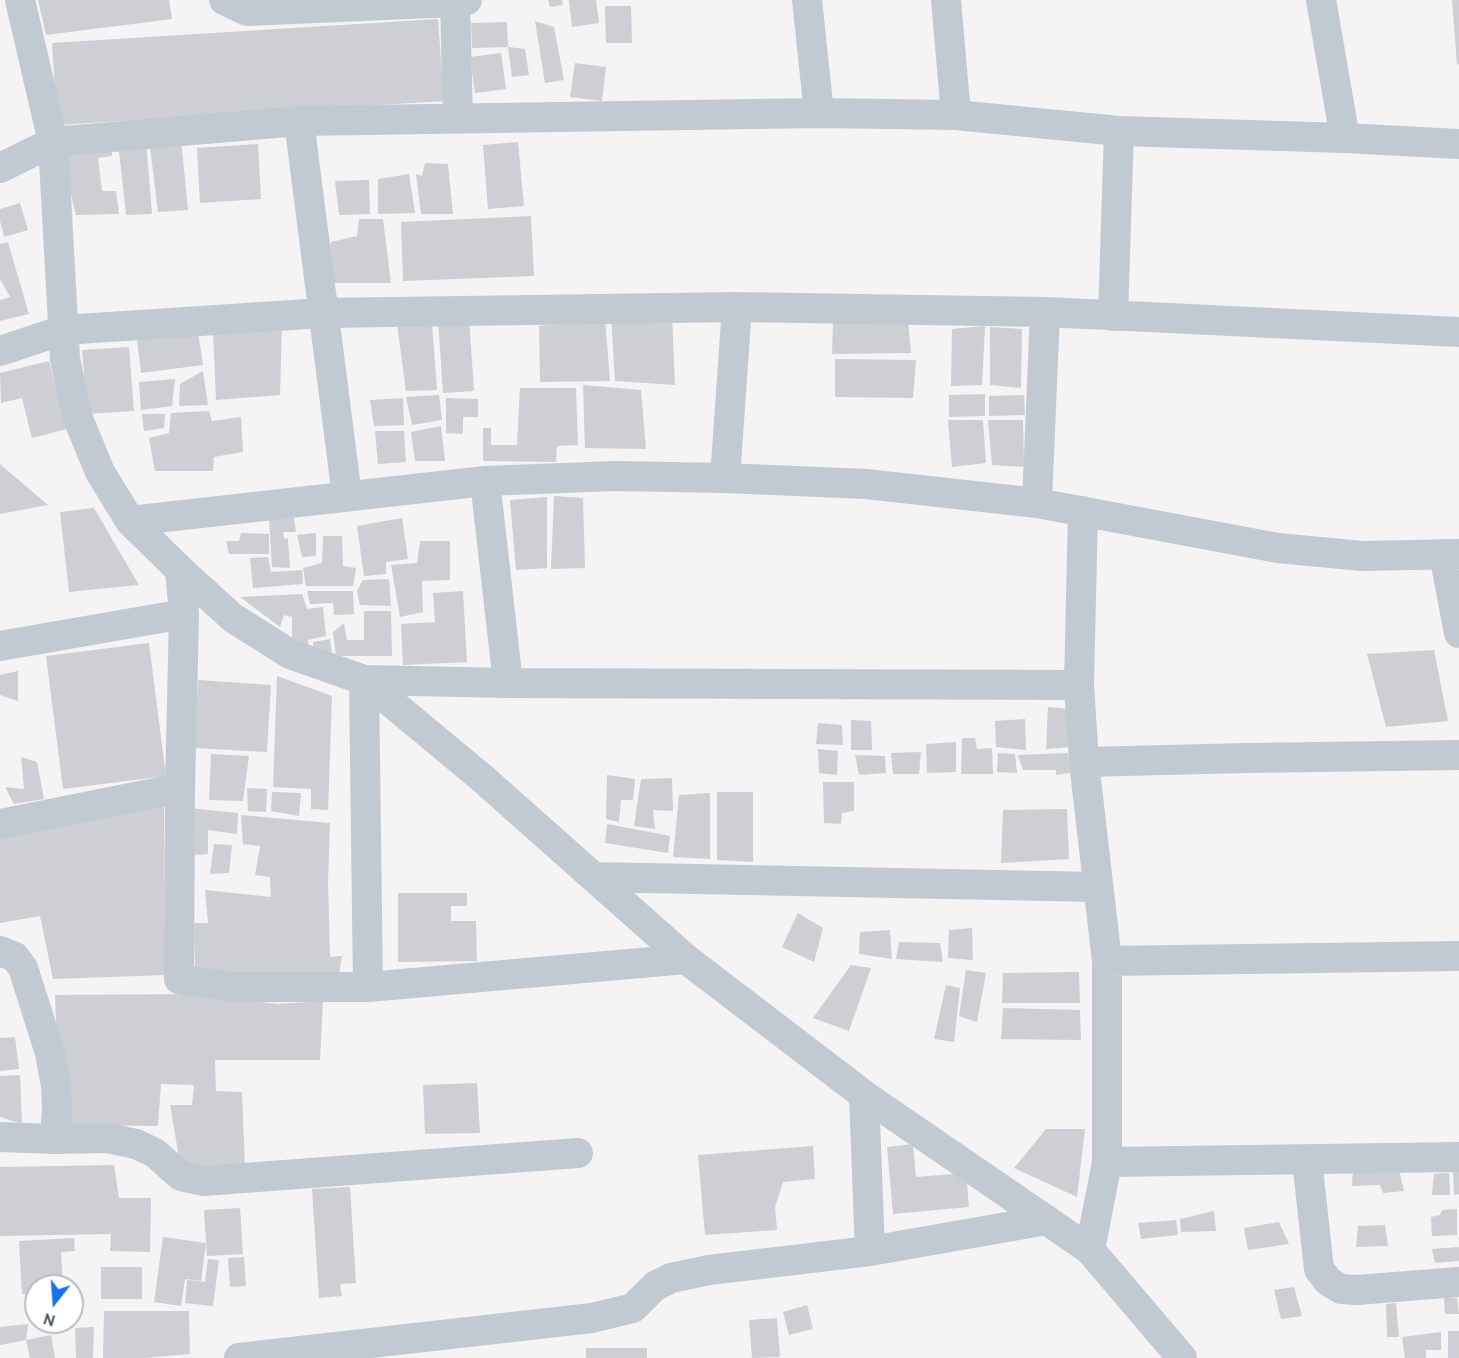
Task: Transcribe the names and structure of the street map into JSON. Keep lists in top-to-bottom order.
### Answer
{
  "north": "bottom"
}
